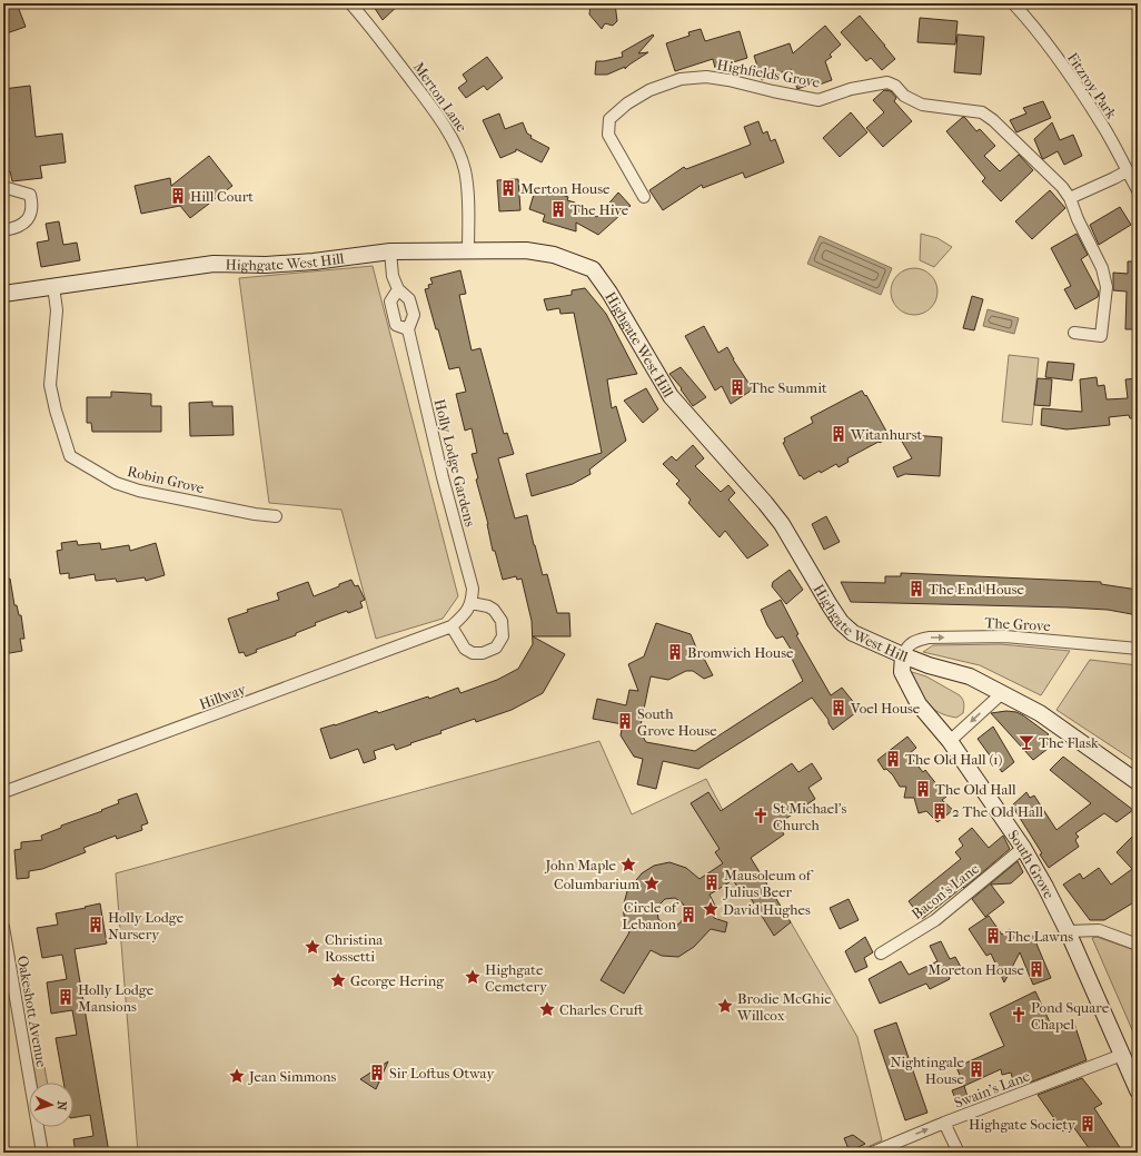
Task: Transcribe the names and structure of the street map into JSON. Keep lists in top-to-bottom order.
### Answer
{
  "streets": {
    "street": [
      "Highfields Grove",
      "Fitzroy Park",
      "Merton Lane",
      "Highgate West Hill",
      "Holly Lodge Gardens",
      "Robin Grove",
      "The Grove",
      "Hillway",
      "South Grove",
      "Bacon's Lane",
      "Oakeshott Avenue",
      "Swain's Lane"
    ]
  },
  "crossings": [
    ["Merton Lane", "Highgate West Hill"],
    ["Highgate West Hill", "Holly Lodge Gardens"],
    ["Highgate West Hill", "Robin Grove"],
    ["Highgate West Hill", "The Grove"],
    ["Highgate West Hill", "South Grove"],
    ["Holly Lodge Gardens", "Hillway"],
    ["The Grove", "South Grove"],
    ["South Grove", "Bacon's Lane"],
    ["South Grove", "Swain's Lane"]
  ],
  "one_way": ["The Grove"],
  "places": {
    "building": [
      "Merton House",
      "Hill Court",
      "The Hive",
      "The Summit",
      "Witanhurst",
      "The End House",
      "Bromwich House",
      "Voel House",
      "South Grove House",
      "The Old Hall (1)",
      "The Old Hall",
      "2 The Old Hall",
      "Mausoleum of Julius Beer",
      "Circle of Lebanon",
      "Holly Lodge Nursery",
      "The Lawns",
      "Moreton House",
      "Holly Lodge Mansions",
      "Nightingale House",
      "Sir Loftus Otway",
      "Highgate Society"
    ],
    "bar": ["The Flask"],
    "church": ["St Michael's Church", "Pond Square Chapel"],
    "place": [
      "John Maple",
      "Columbarium",
      "David Hughes",
      "Christina Rossetti",
      "Highgate Cemetery",
      "George Hering",
      "Brodie McGhie Willcox",
      "Charles Cruft",
      "Jean Simmons"
    ]
  },
  "north": "right"
}
